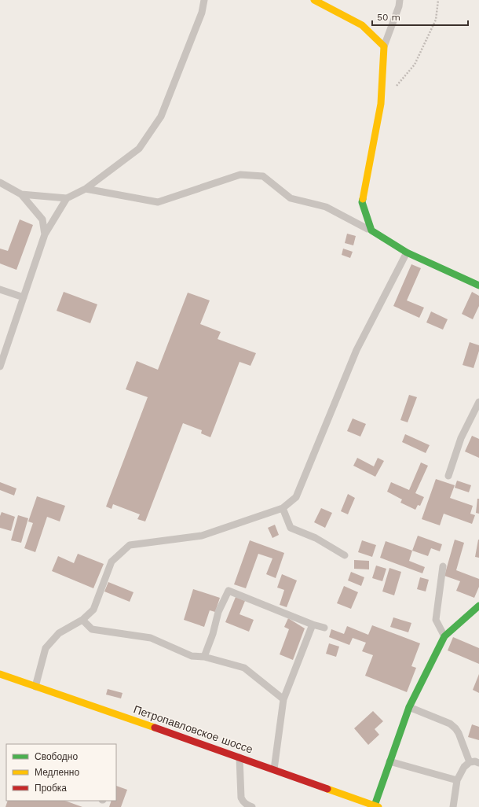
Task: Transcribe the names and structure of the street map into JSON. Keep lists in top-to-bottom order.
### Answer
{
  "streets": {
    "street": ["Петропавловское шоссе"]
  },
  "legend": ["Свободно", "Медленно", "Пробка"],
  "scale_bar": "50 m"
}
